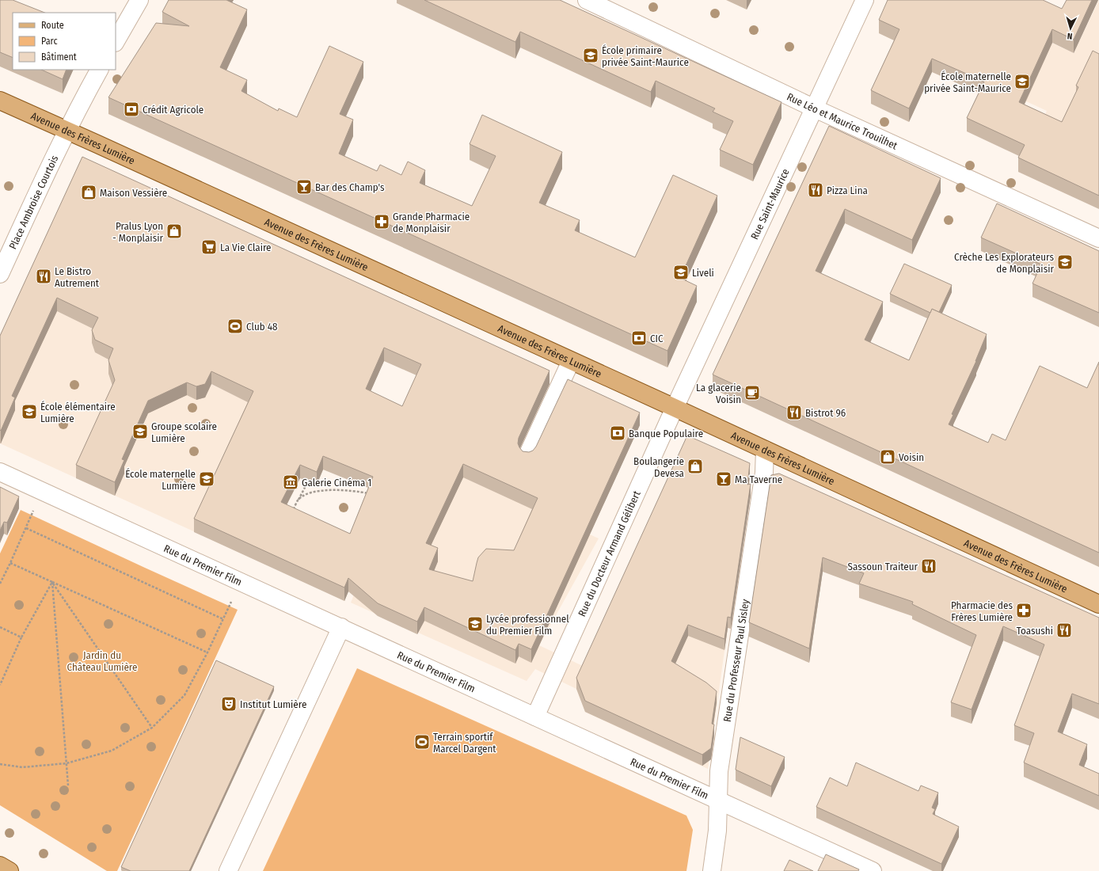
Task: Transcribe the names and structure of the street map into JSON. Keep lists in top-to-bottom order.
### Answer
{
  "streets": {
    "main road": ["Avenue des Frères Lumière"],
    "street": [
      "Rue Léo et Maurice Trouilhet",
      "Place Ambroise Courtois",
      "Rue Saint-Maurice",
      "Rue du Docteur Armand Gélibert",
      "Rue du Premier Film",
      "Rue du Professeur Paul Sisley"
    ]
  },
  "crossings": [
    ["Rue Léo et Maurice Trouilhet", "Rue Saint-Maurice"],
    ["Avenue des Frères Lumière", "Place Ambroise Courtois"],
    ["Avenue des Frères Lumière", "Rue Saint-Maurice"],
    ["Avenue des Frères Lumière", "Rue du Docteur Armand Gélibert"],
    ["Avenue des Frères Lumière", "Rue du Professeur Paul Sisley"],
    ["Rue Saint-Maurice", "Rue du Docteur Armand Gélibert"],
    ["Rue du Docteur Armand Gélibert", "Rue du Premier Film"],
    ["Rue du Premier Film", "Rue du Professeur Paul Sisley"]
  ],
  "parks": ["Jardin du Château Lumière"],
  "places": {
    "school or university": [
      "École primaire privée Saint-Maurice",
      "École maternelle privée Saint-Maurice",
      "Crèche Les Explorateurs de Monplaisir",
      "Liveli",
      "École élémentaire Lumière",
      "Groupe scolaire Lumière",
      "École maternelle Lumière",
      "Lycée professionnel du Premier Film"
    ],
    "bank": ["Crédit Agricole", "CIC", "Banque Populaire"],
    "bar": ["Bar des Champ's", "Ma Taverne"],
    "restaurant": [
      "Pizza Lina",
      "Le Bistro Autrement",
      "Bistrot 96",
      "Sassoun Traiteur",
      "Toasushi"
    ],
    "shop": [
      "Maison Vessière",
      "Pralus Lyon - Monplaisir",
      "Voisin",
      "Boulangerie Devesa"
    ],
    "pharmacy": ["Grande Pharmacie de Monplaisir", "Pharmacie des Frères Lumière"],
    "supermarket": ["La Vie Claire"],
    "sports": ["Club 48", "Terrain sportif Marcel Dargent"],
    "cafe": ["La glacerie Voisin"],
    "museum": ["Galerie Cinéma 1"],
    "theatre": ["Institut Lumière"]
  },
  "legend": ["Route", "Parc", "Bâtiment"],
  "north": "bottom"
}
